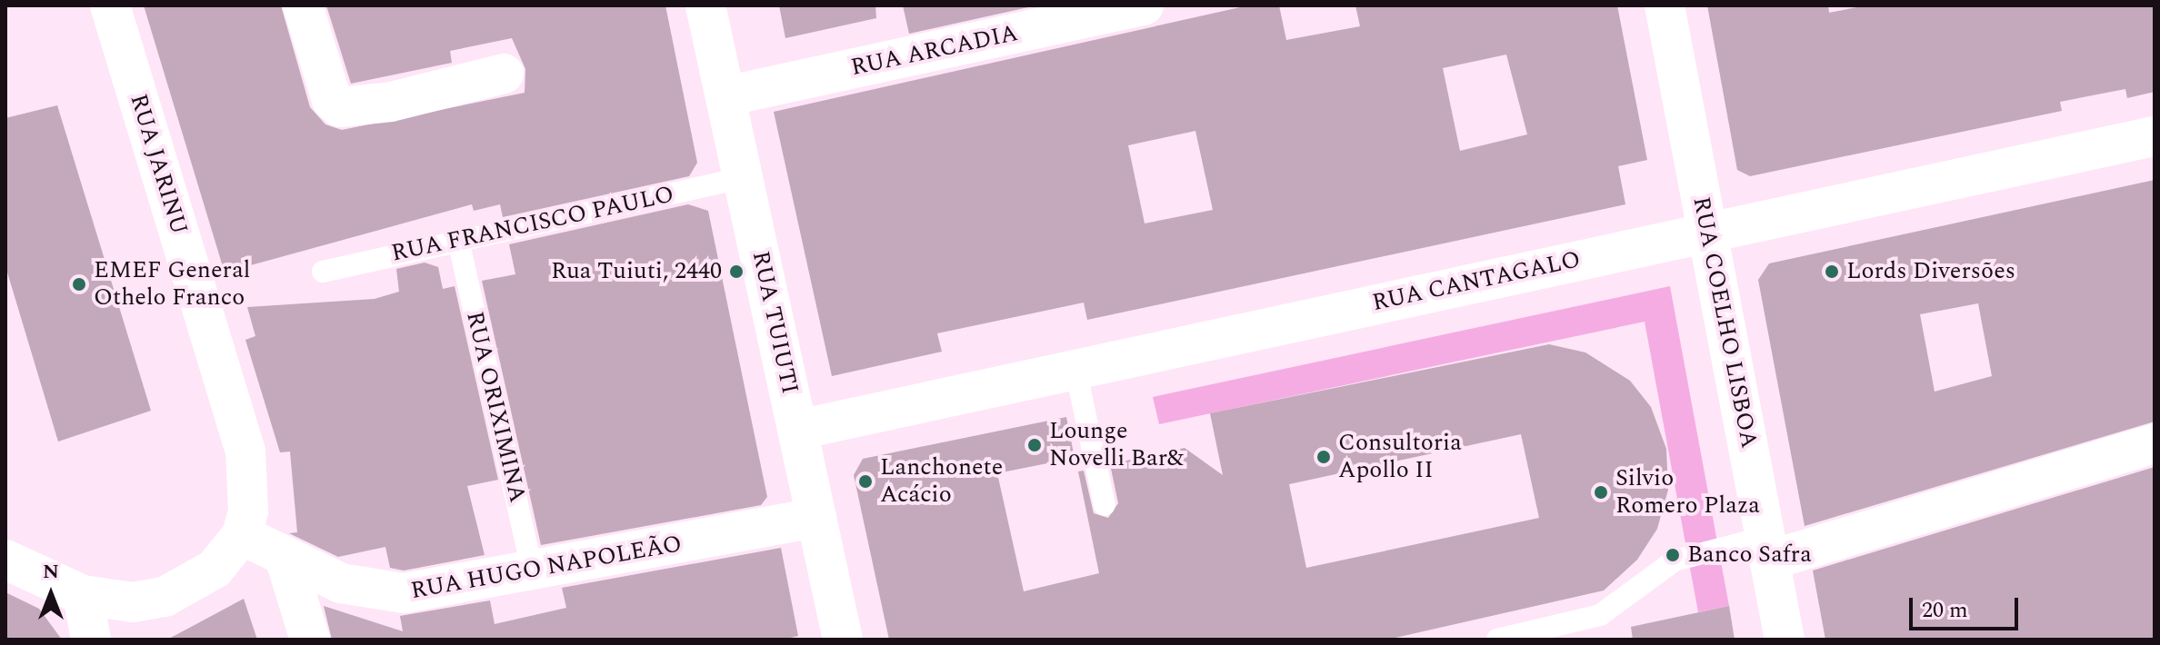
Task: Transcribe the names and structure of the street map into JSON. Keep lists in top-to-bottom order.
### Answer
{
  "streets": {
    "street": [
      "RUA ARCADIA",
      "RUA JARINU",
      "RUA CANTAGALO",
      "RUA TUIUTI",
      "RUA COELHO LISBOA",
      "RUA HUGO NAPOLEÃO"
    ],
    "lane": ["RUA FRANCISCO PAULO", "RUA ORIXIMINA"]
  },
  "crossings": [
    ["RUA ARCADIA", "RUA TUIUTI"],
    ["RUA JARINU", "RUA HUGO NAPOLEÃO"],
    ["RUA FRANCISCO PAULO", "RUA TUIUTI"],
    ["RUA FRANCISCO PAULO", "RUA ORIXIMINA"],
    ["RUA CANTAGALO", "RUA TUIUTI"],
    ["RUA CANTAGALO", "RUA COELHO LISBOA"],
    ["RUA TUIUTI", "RUA HUGO NAPOLEÃO"],
    ["RUA ORIXIMINA", "RUA HUGO NAPOLEÃO"]
  ],
  "places": [
    "Rua Tuiuti, 2440",
    "Lords Diversões",
    "EMEF General Othelo Franco",
    "Lounge Novelli Bar&",
    "Consultoria Apollo II",
    "Lanchonete Acácio",
    "Silvio Romero Plaza",
    "Banco Safra"
  ],
  "scale_bar": "20 m",
  "north": "top"
}
